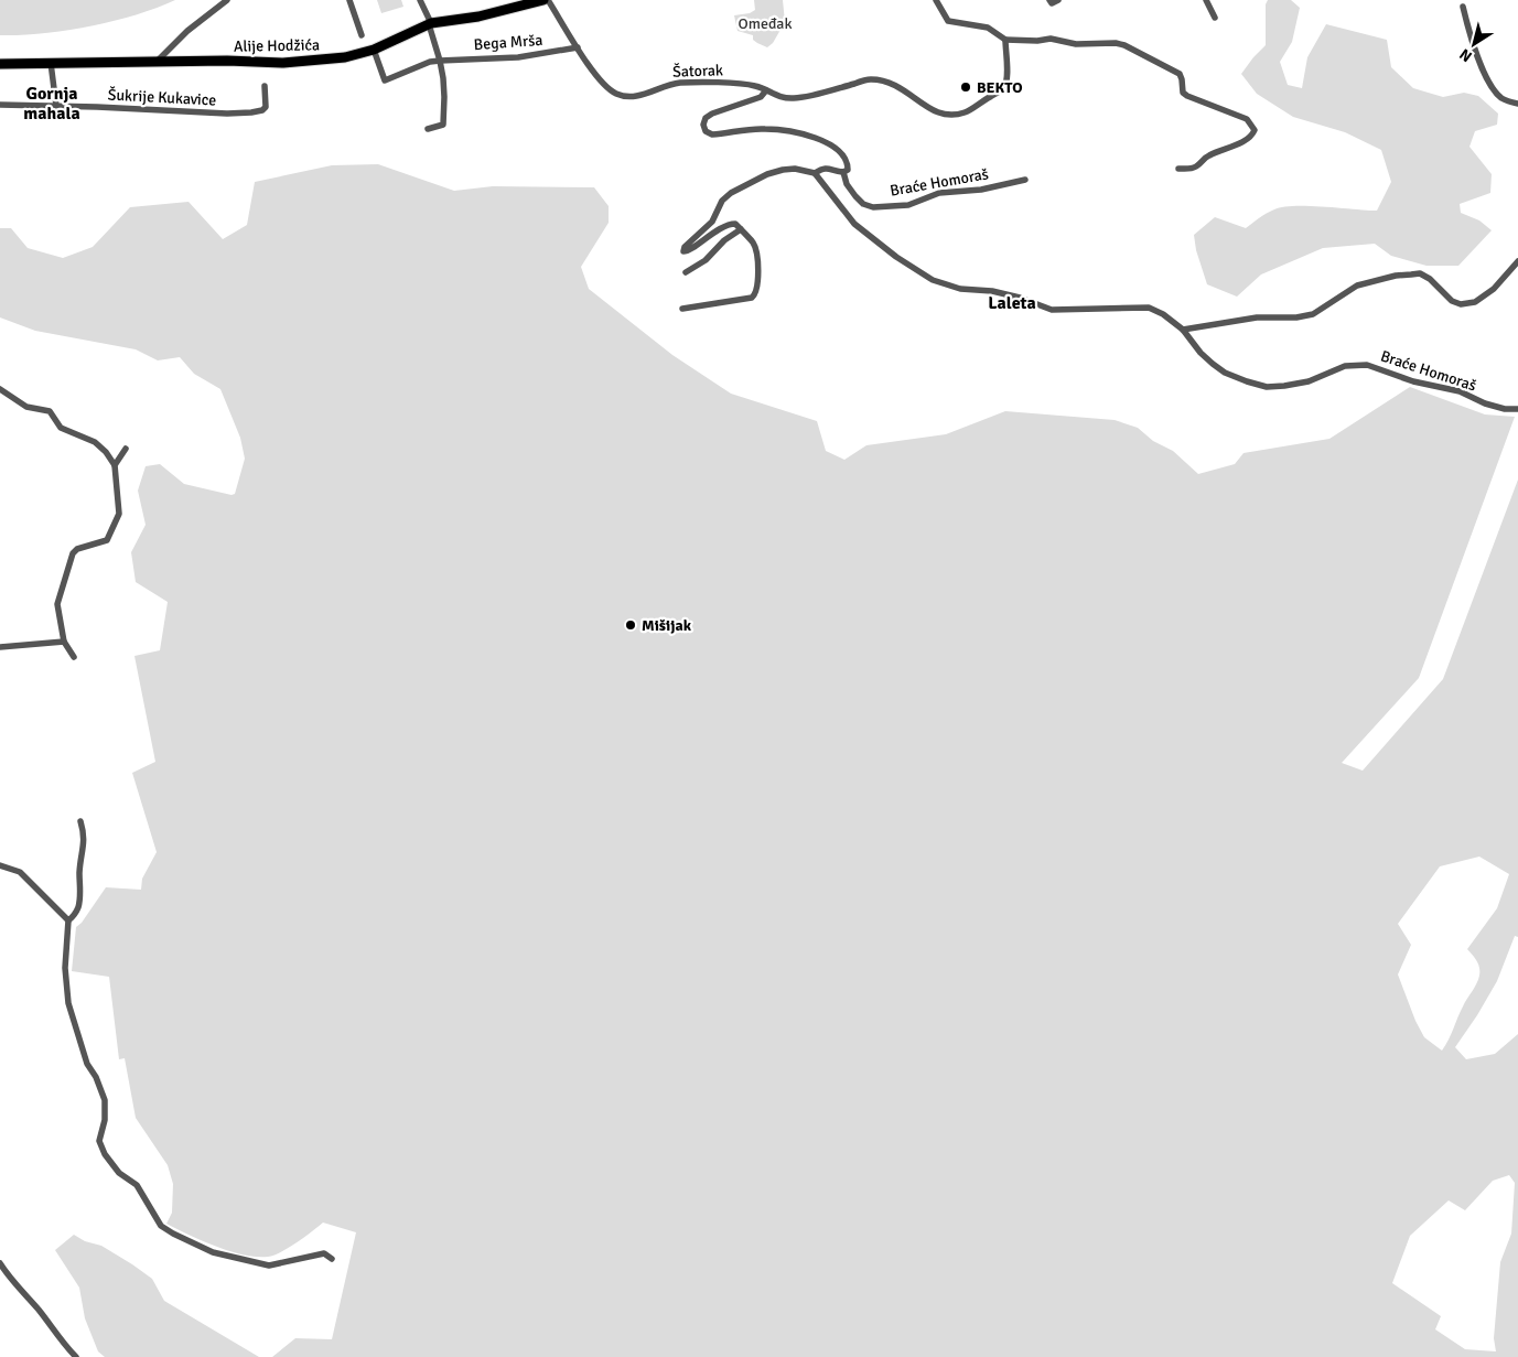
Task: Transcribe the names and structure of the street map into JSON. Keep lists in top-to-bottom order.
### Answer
{
  "streets": {
    "main road": ["Alije Hodžića"],
    "street": [
      "Bega Mrša",
      "Šatorak",
      "Šukrije Kukavice",
      "Braće Homoraš"
    ]
  },
  "crossings": [
    ["Bega Mrša", "Alije Hodžića"],
    ["Bega Mrša", "Šatorak"],
    ["Alije Hodžića", "Šatorak"],
    ["Šatorak", "Braće Homoraš"]
  ],
  "districts": ["Gornja mahala", "Laleta"],
  "parks": ["Omeđak"],
  "places": ["BEKTO", "Mišijak"],
  "north": "bottom left"
}
